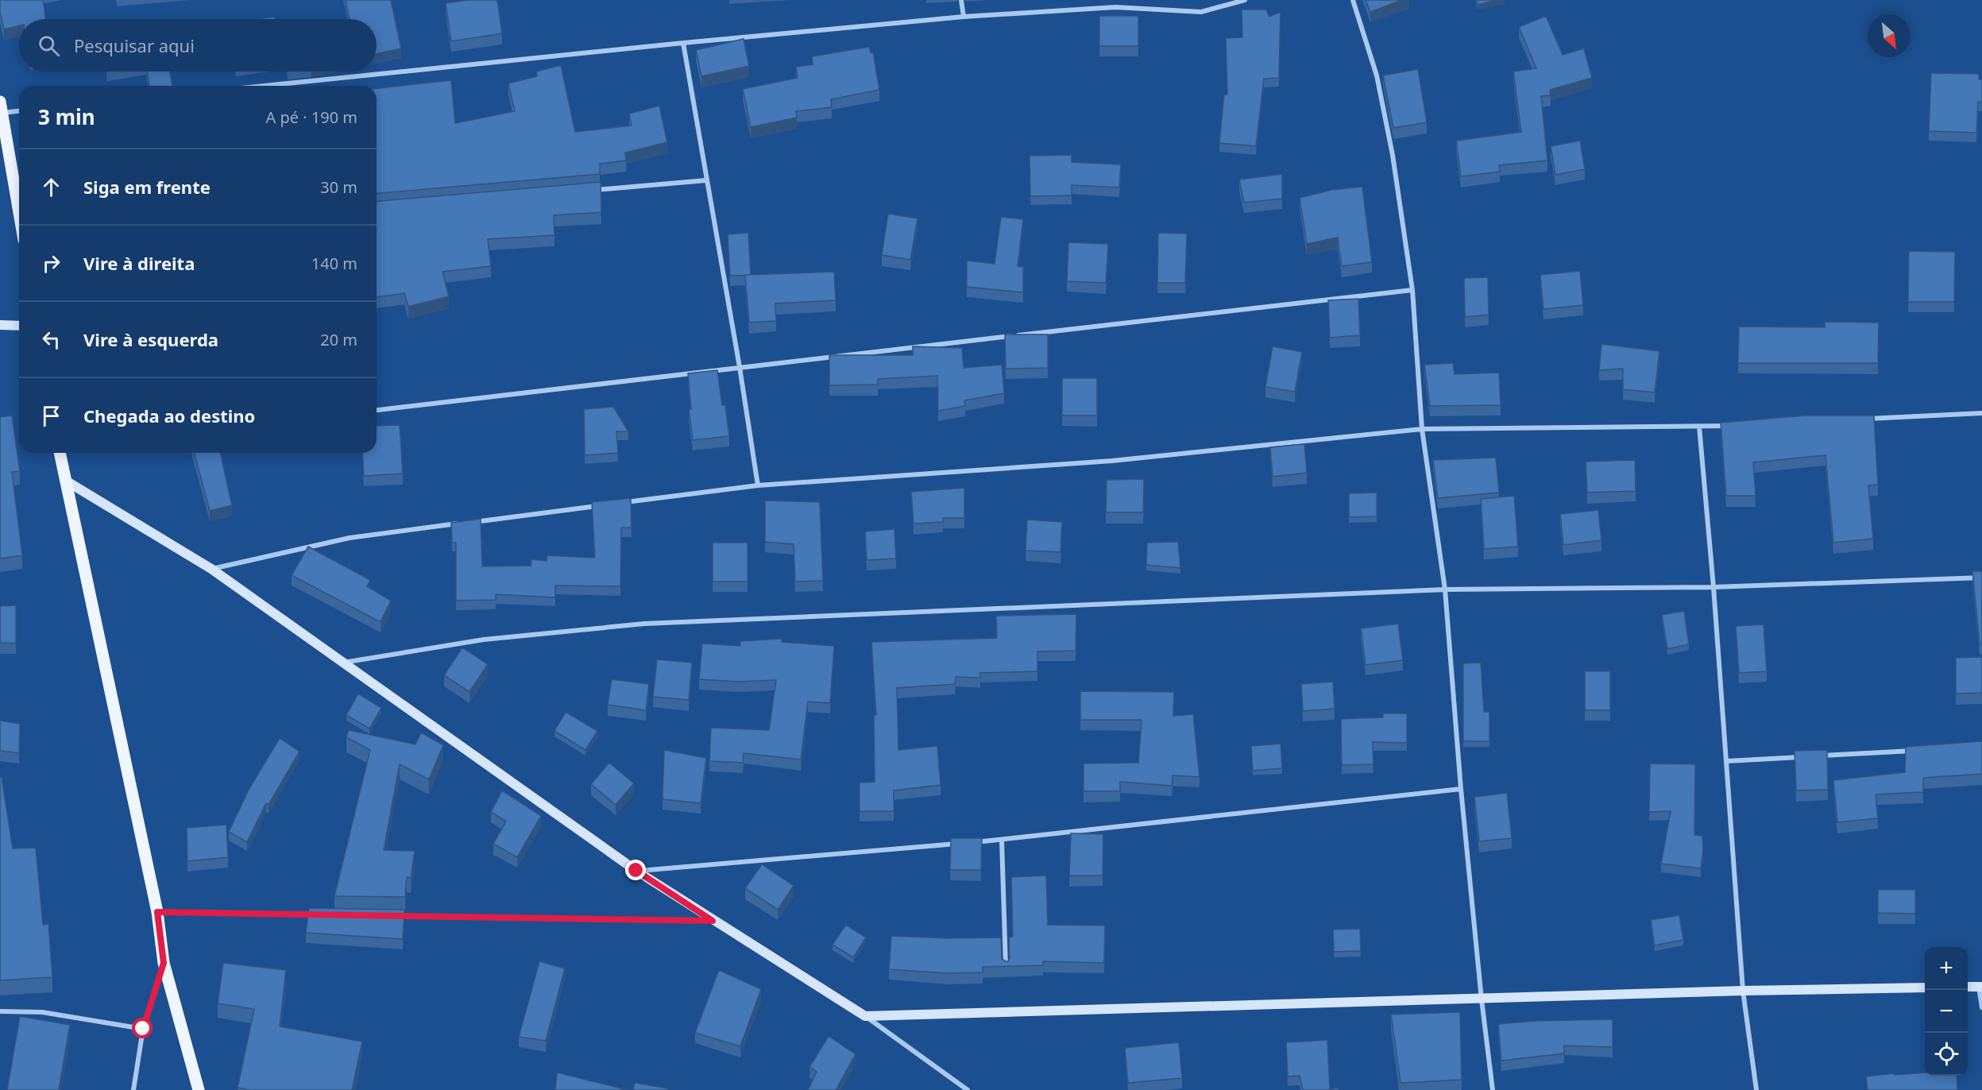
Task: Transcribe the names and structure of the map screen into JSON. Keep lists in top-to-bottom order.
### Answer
{
  "north": "bottom right",
  "page": {
    "search": "Pesquisar aqui",
    "heading": ["3 min", "A pé · 190 m"],
    "list": [
      ["Siga em frente", "30 m"],
      ["Vire à direita", "140 m"],
      ["Vire à esquerda", "20 m"],
      "Chegada ao destino"
    ],
    "map_buttons": ["+", "−"]
  }
}
